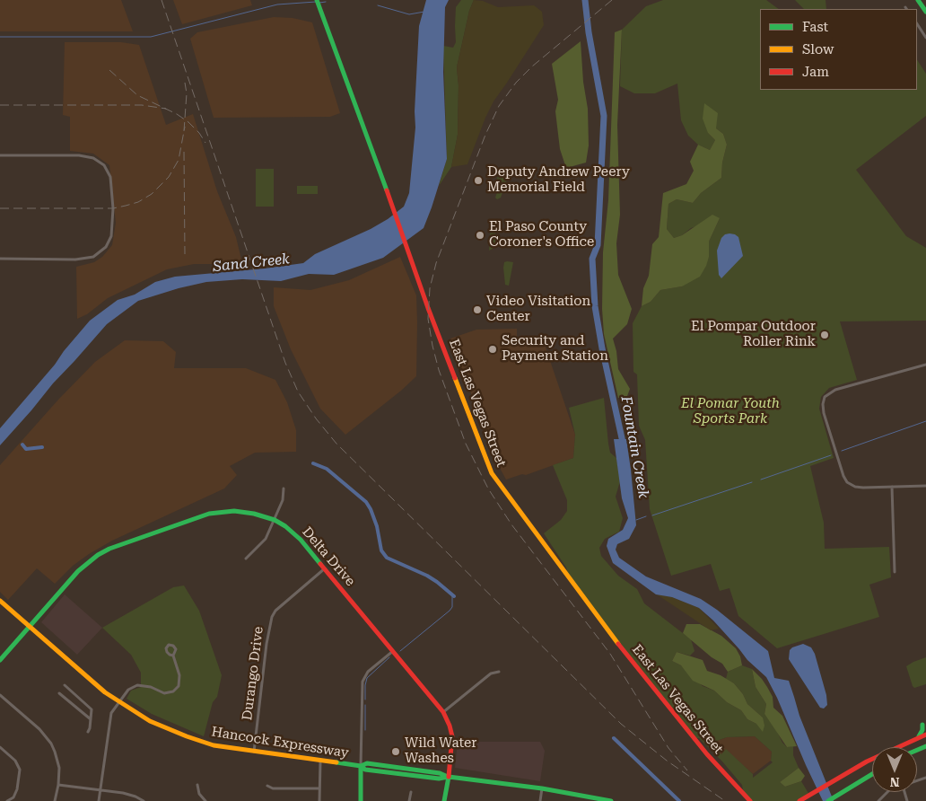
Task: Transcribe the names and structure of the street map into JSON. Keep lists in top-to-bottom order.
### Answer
{
  "streets": {
    "main road": ["East Las Vegas Street", "Delta Drive", "Hancock Expressway"],
    "street": ["Durango Drive"]
  },
  "crossings": [
    ["Delta Drive", "Durango Drive"],
    ["Delta Drive", "Hancock Expressway"],
    ["Durango Drive", "Hancock Expressway"]
  ],
  "water": ["Sand Creek", "Fountain Creek"],
  "parks": ["El Pomar Youth Sports Park"],
  "places": [
    "Deputy Andrew Peery Memorial Field",
    "El Paso County Coroner's Office",
    "Video Visitation Center",
    "El Pompar Outdoor Roller Rink",
    "Security and Payment Station",
    "Wild Water Washes"
  ],
  "legend": ["Fast", "Slow", "Jam"],
  "north": "bottom"
}
